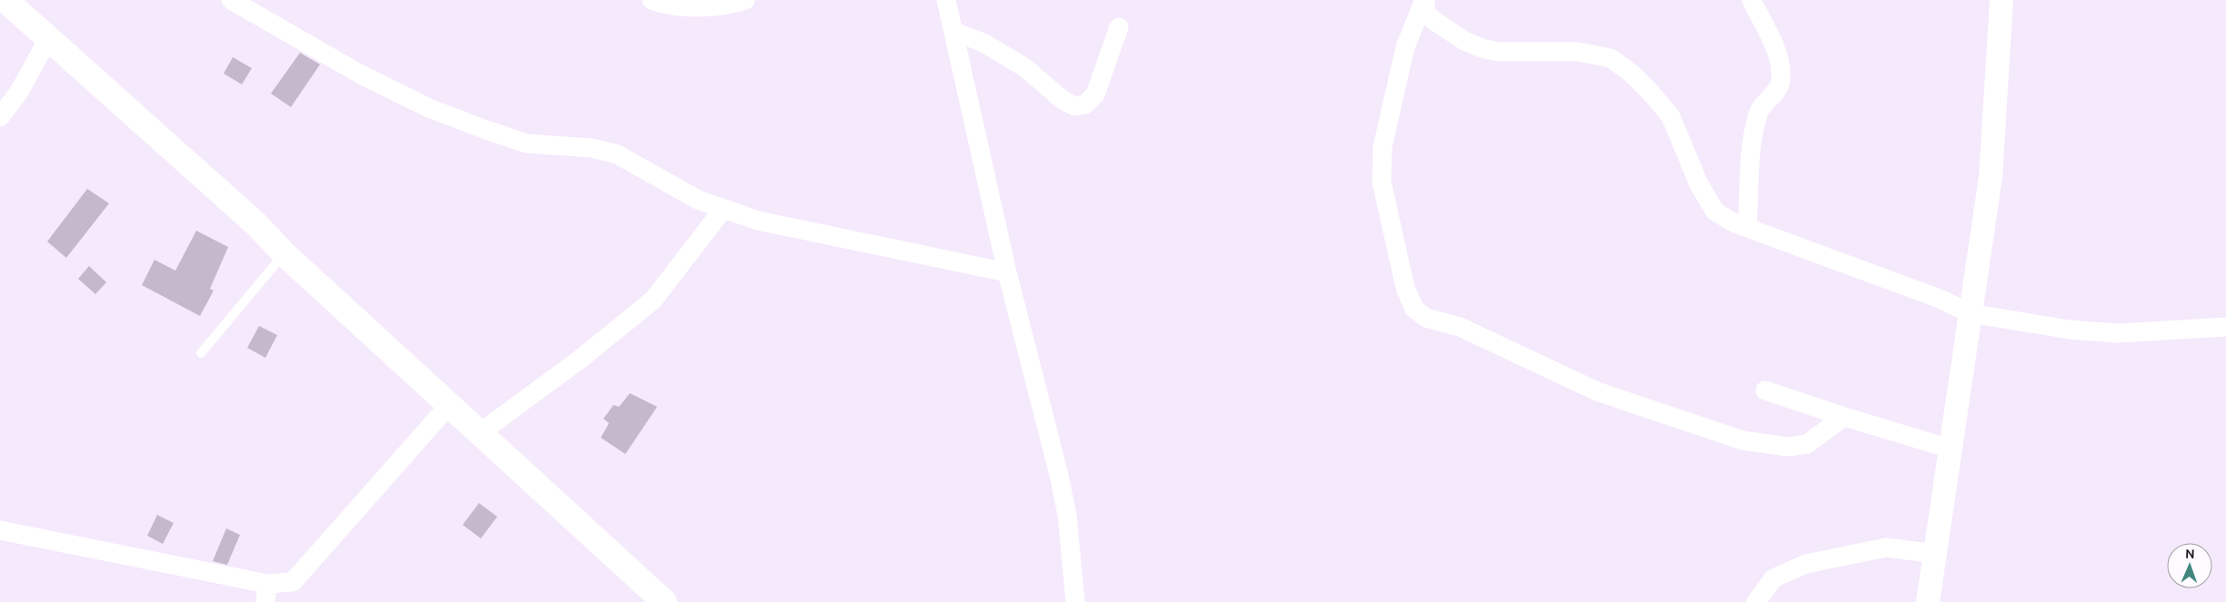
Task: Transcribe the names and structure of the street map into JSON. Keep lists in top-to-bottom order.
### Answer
{
  "north": "top"
}
